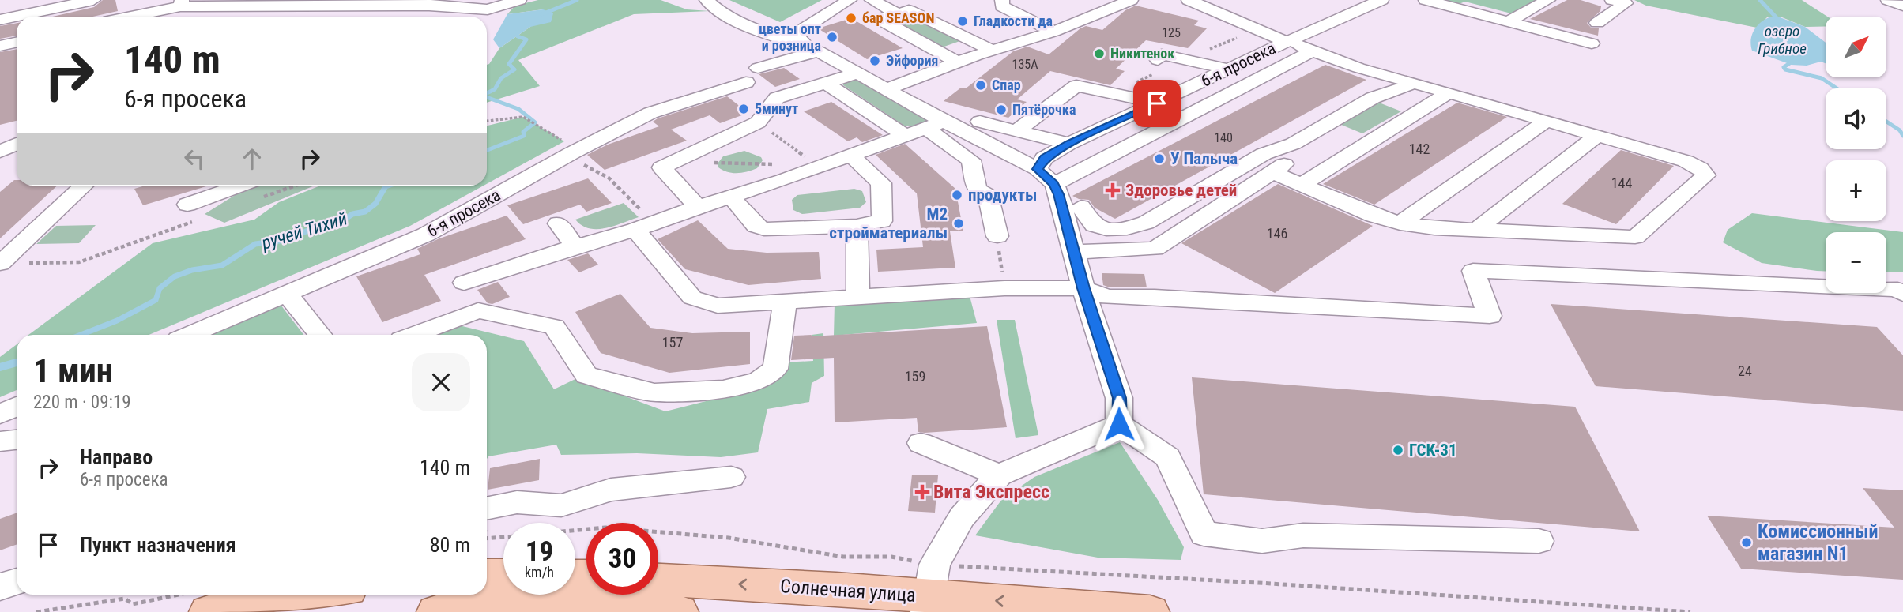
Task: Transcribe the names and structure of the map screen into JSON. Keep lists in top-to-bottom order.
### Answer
{
  "streets": {
    "main road": ["Солнечная улица"],
    "street": ["6-я просека"]
  },
  "one_way": ["Солнечная улица"],
  "water": ["озеро Грибное", "ручей Тихий"],
  "places": {
    "other": [
      "бар SEASON",
      "Гладкости да",
      "цветы опт и розница",
      "Никитенок",
      "Эйфория",
      "Спар",
      "5минут",
      "Пятёрочка",
      "У Палыча",
      "продукты",
      "М2 стройматериалы",
      "ГСК-31",
      "Комиссионный магазин N1"
    ],
    "health": ["Здоровье детей", "Вита Экспресс"]
  },
  "house_numbers": [
    "125",
    "135А",
    "140",
    "142",
    "144",
    "146",
    "157",
    "24",
    "159"
  ],
  "north": "top right",
  "page": {
    "map_buttons": ["+", "−"],
    "turn": ["140 m", "6-я просека"],
    "heading": ["1 мин", "220 m · 09:19"],
    "list": [
      {
        "name": "Направо",
        "note": "6-я просека",
        "value": "140 m"
      },
      {
        "name": "Пункт назначения",
        "value": "80 m"
      }
    ],
    "speed": "19 km/h",
    "limit": "30"
  }
}
